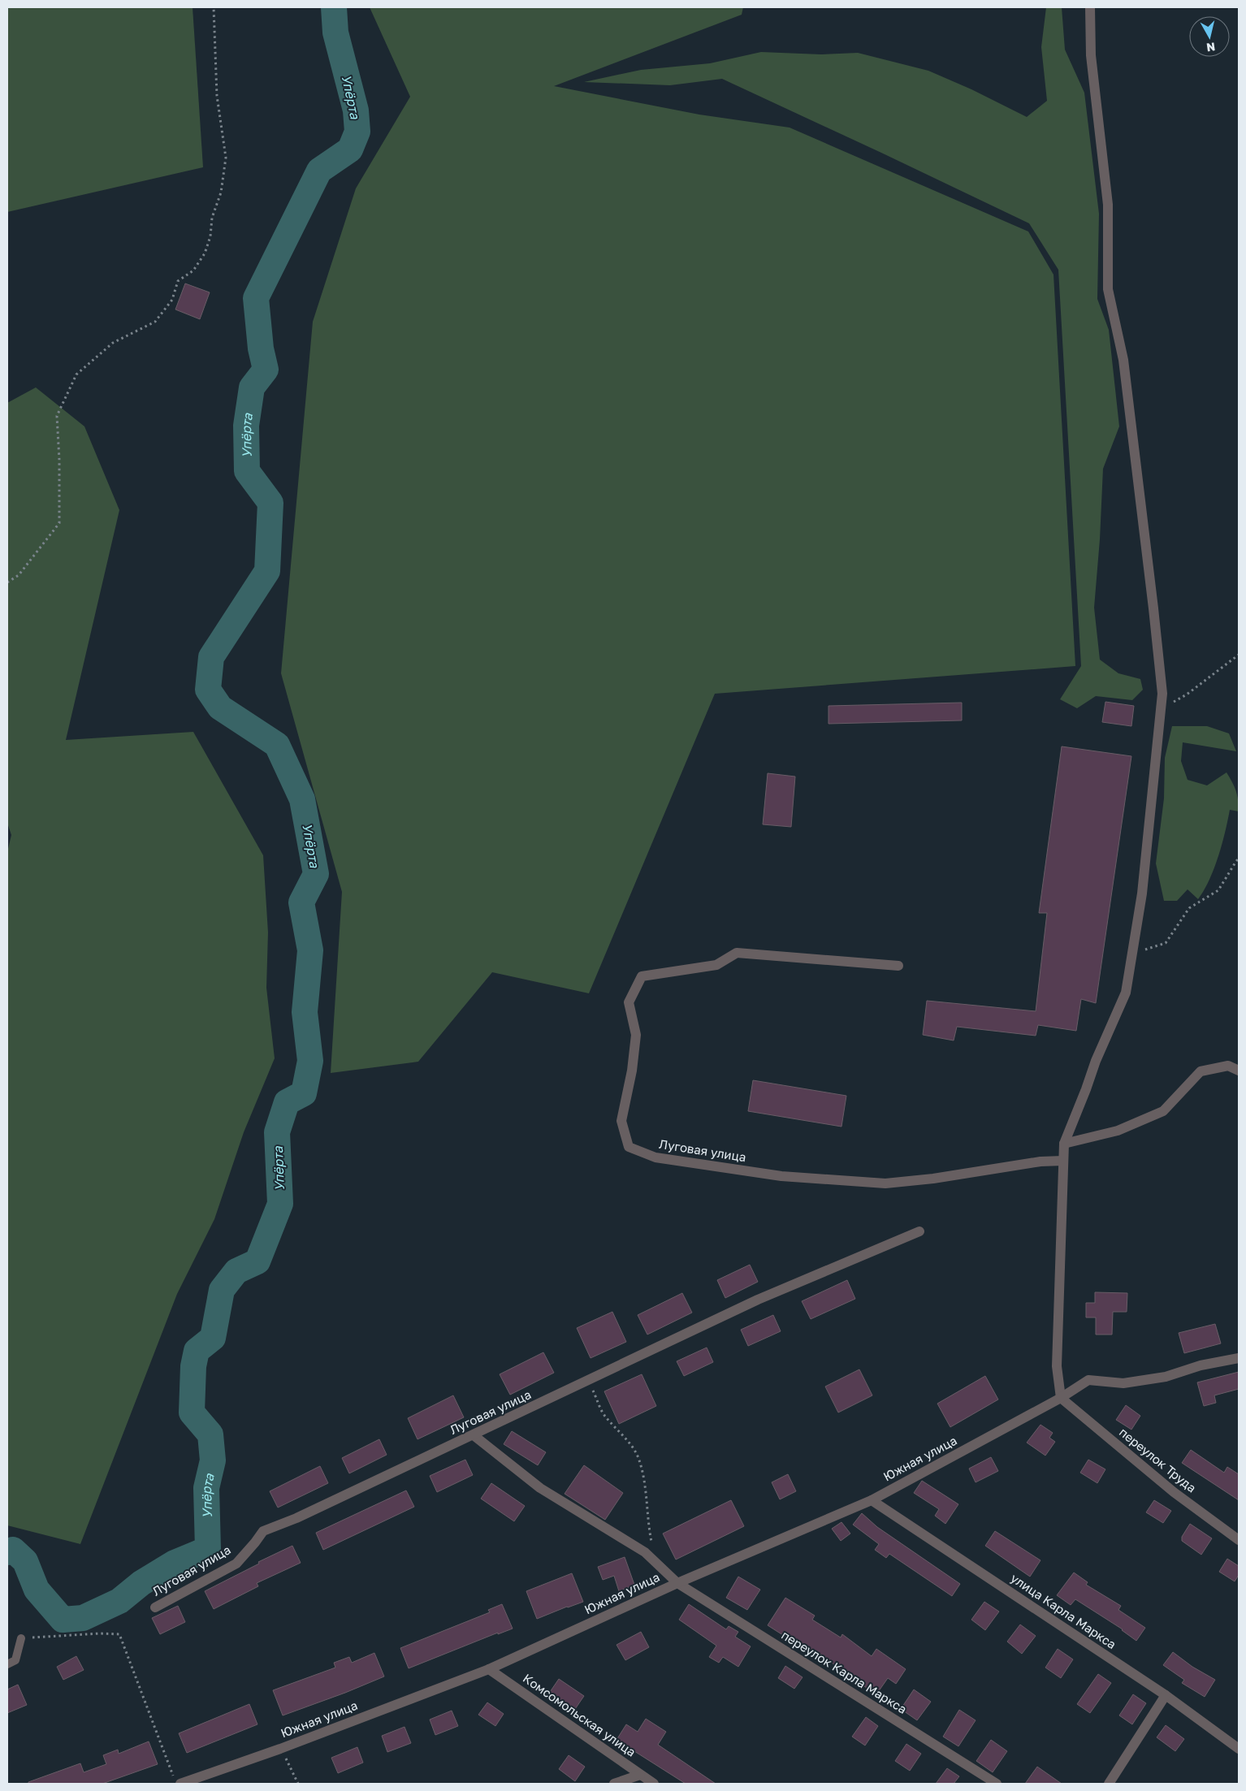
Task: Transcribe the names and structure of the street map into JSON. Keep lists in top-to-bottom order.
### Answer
{
  "streets": {
    "street": [
      "Луговая улица",
      "Южная улица",
      "переулок Труда",
      "улица Карла Маркса",
      "переулок Карла Маркса",
      "Комсомольская улица"
    ]
  },
  "crossings": [
    ["Луговая улица", "переулок Карла Маркса"],
    ["Южная улица", "переулок Труда"],
    ["Южная улица", "улица Карла Маркса"],
    ["Южная улица", "переулок Карла Маркса"],
    ["Южная улица", "Комсомольская улица"]
  ],
  "water": ["Упёрта"],
  "north": "bottom"
}
